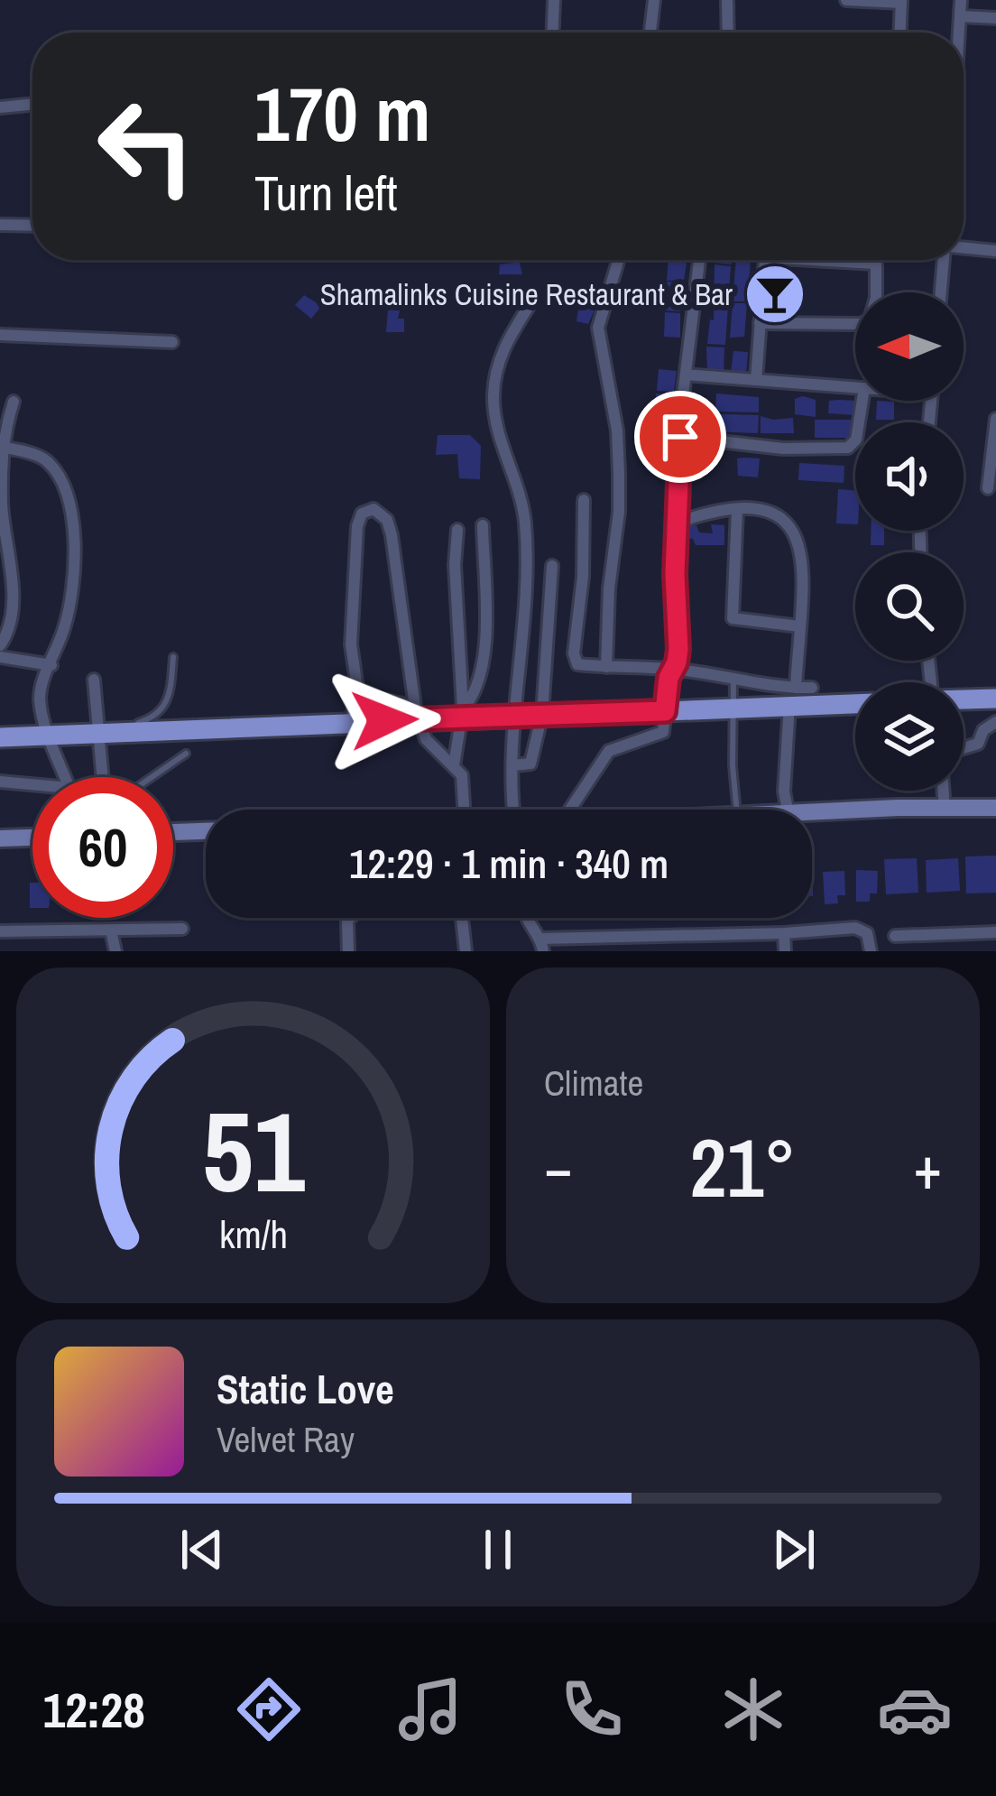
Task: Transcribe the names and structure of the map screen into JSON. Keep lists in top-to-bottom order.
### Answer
{
  "places": {
    "bar": ["Shamalinks Cuisine Restaurant & Bar"]
  },
  "north": "left",
  "page": {
    "turn": ["170 m", "Turn left"],
    "limit": "60",
    "trip": "12:29 · 1 min · 340 m",
    "tile": "Climate",
    "heat": ["−", "21°", "+"],
    "song": ["Static Love", "Velvet Ray"],
    "tabs": "12:28",
    "gauge": ["51", "km/h"]
  }
}
